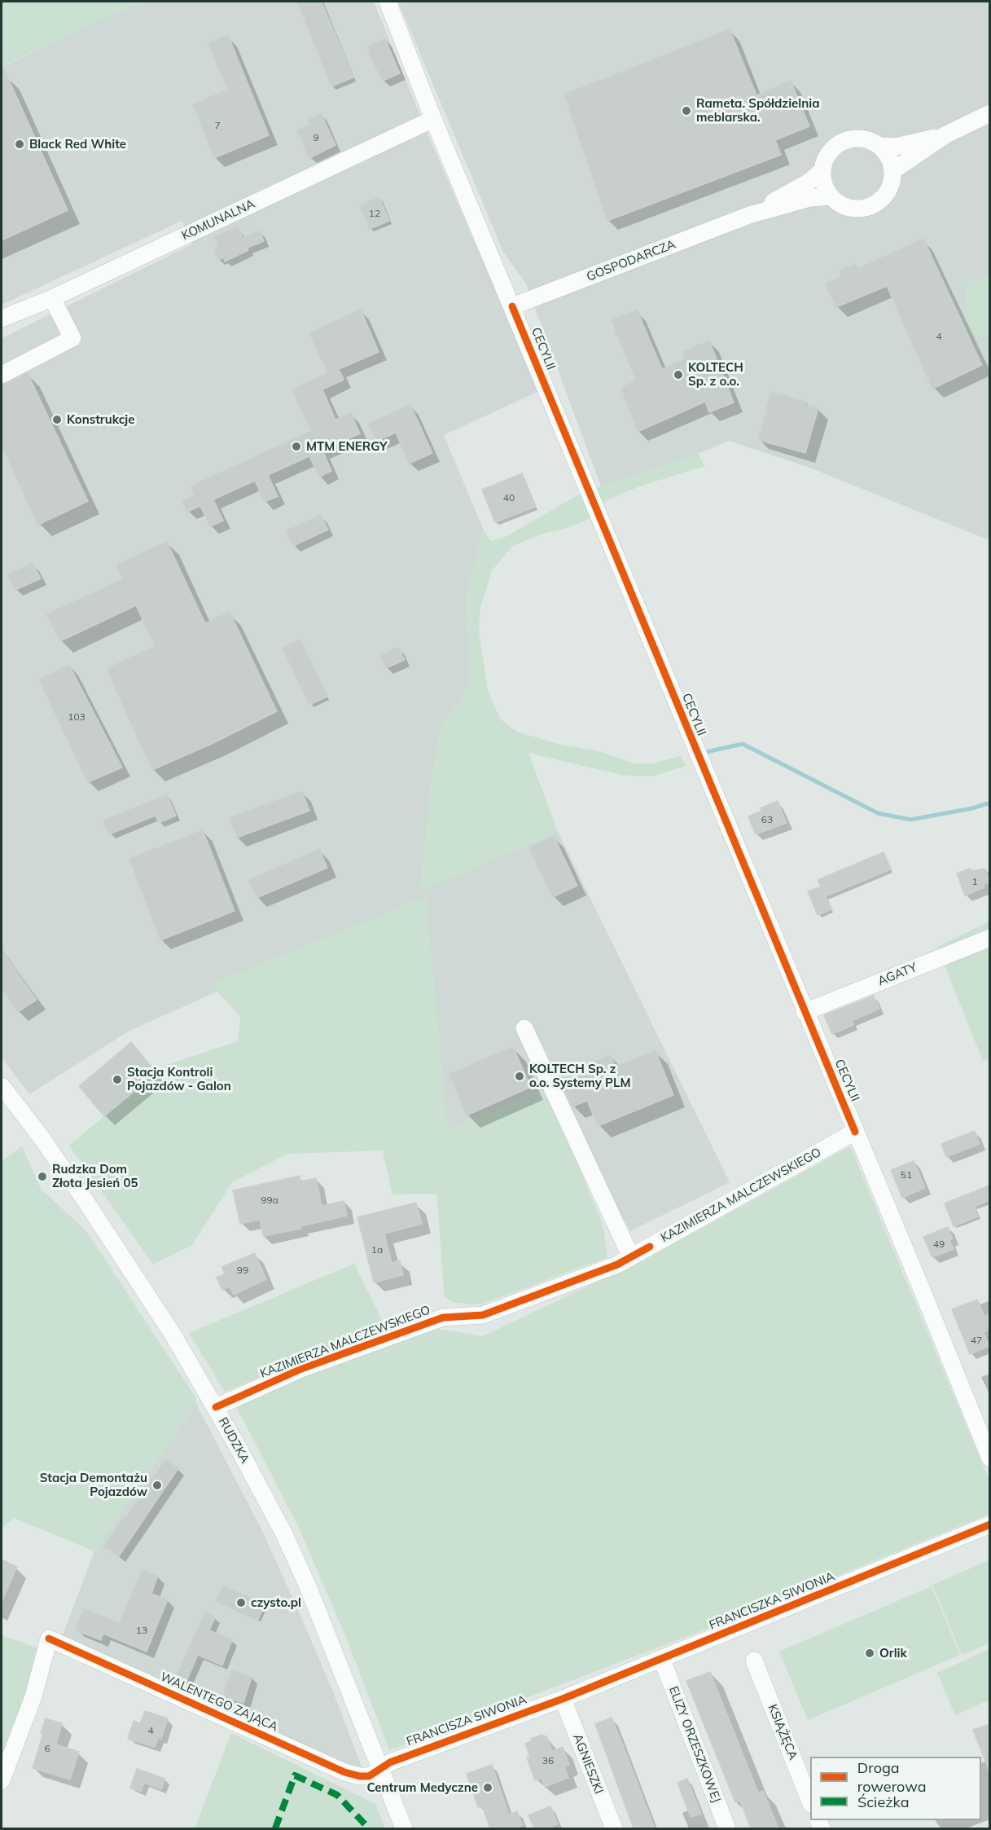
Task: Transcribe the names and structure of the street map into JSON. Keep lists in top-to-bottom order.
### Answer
{
  "streets": {
    "street": [
      "KOMUNALNA",
      "GOSPODARCZA",
      "CECYLII",
      "AGATY",
      "KAZIMIERZA MALCZEWSKIEGO",
      "RUDZKA",
      "FRANCISZKA SIWONIA",
      "WALENTEGO ZAJĄCA",
      "FRANCISZA SIWONIA",
      "KSIĄŻĘCA",
      "ELIZY ORZESZKOWEJ",
      "AGNIESZKI"
    ]
  },
  "crossings": [
    ["KOMUNALNA", "CECYLII"],
    ["GOSPODARCZA", "CECYLII"],
    ["CECYLII", "AGATY"],
    ["CECYLII", "KAZIMIERZA MALCZEWSKIEGO"],
    ["KAZIMIERZA MALCZEWSKIEGO", "RUDZKA"],
    ["RUDZKA", "WALENTEGO ZAJĄCA"],
    ["RUDZKA", "FRANCISZA SIWONIA"],
    ["FRANCISZKA SIWONIA", "FRANCISZA SIWONIA"],
    ["FRANCISZKA SIWONIA", "ELIZY ORZESZKOWEJ"],
    ["FRANCISZKA SIWONIA", "AGNIESZKI"],
    ["WALENTEGO ZAJĄCA", "FRANCISZA SIWONIA"],
    ["FRANCISZA SIWONIA", "AGNIESZKI"]
  ],
  "places": [
    "Rameta. Spółdzielnia meblarska.",
    "Black Red White",
    "KOLTECH Sp. z o.o.",
    "Konstrukcje",
    "MTM ENERGY",
    "KOLTECH Sp. z o.o. Systemy PLM",
    "Stacja Kontroli Pojazdów - Galon",
    "Rudzka Dom Złota Jesień 05",
    "Stacja Demontażu Pojazdów",
    "czysto.pl",
    "Orlik",
    "Centrum Medyczne"
  ],
  "house_numbers": [
    "7",
    "9",
    "12",
    "4",
    "40",
    "103",
    "63",
    "1",
    "51",
    "99a",
    "49",
    "1a",
    "99",
    "47",
    "13",
    "4",
    "6",
    "36"
  ],
  "legend": ["Droga rowerowa", "Ścieżka"]
}
